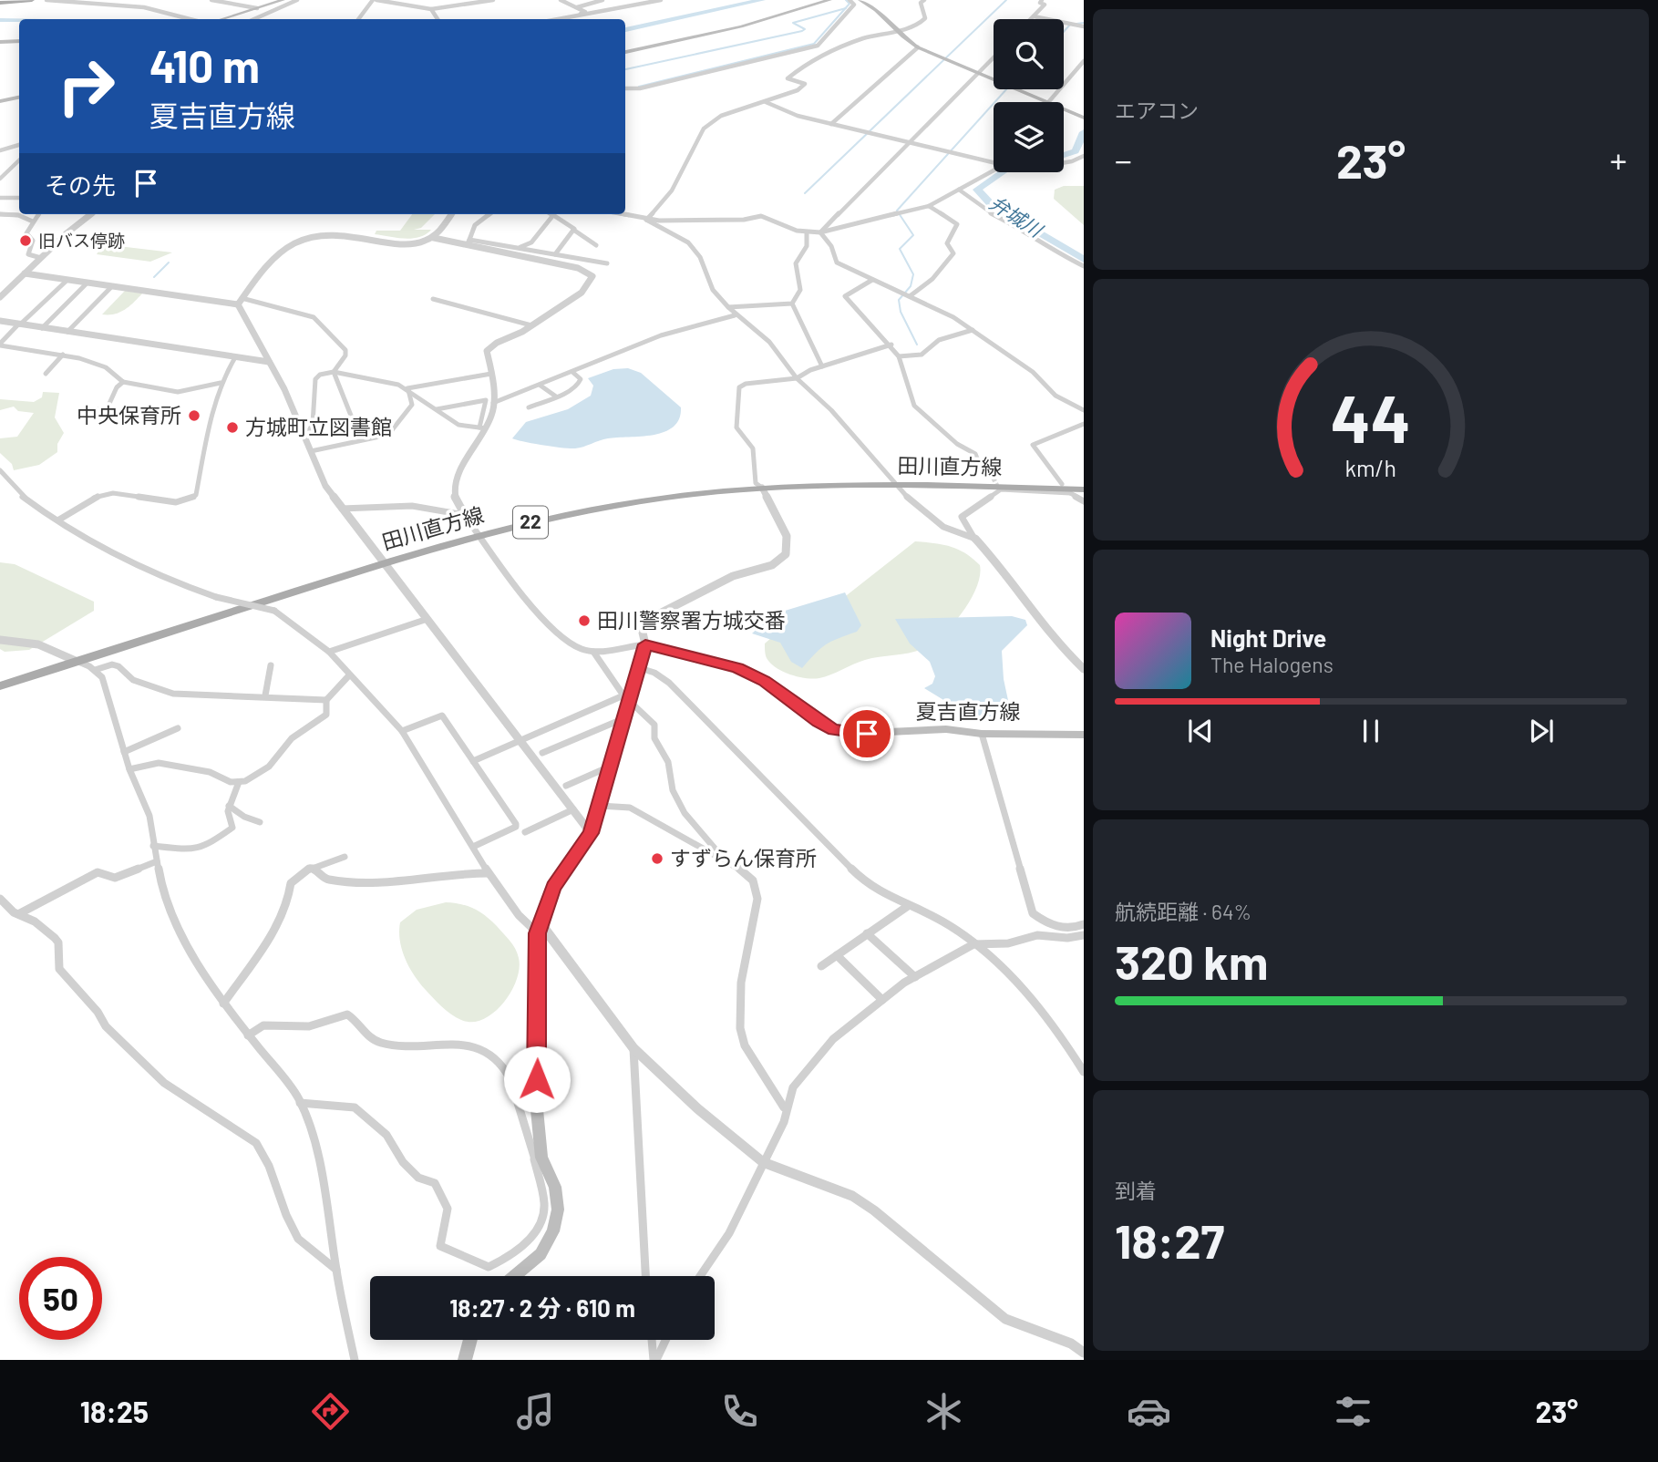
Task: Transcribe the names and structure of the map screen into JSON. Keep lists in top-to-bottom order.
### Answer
{
  "streets": {
    "main road": ["田川直方線", "22", "夏吉直方線"]
  },
  "water": ["弁城川"],
  "places": [
    "旧バス停跡",
    "中央保育所",
    "方城町立図書館",
    "田川警察署方城交番",
    "すずらん保育所"
  ],
  "page": {
    "tile": [
      "エアコン",
      ["航続距離 · 64%", "320 km"],
      ["到着", "18:27"]
    ],
    "turn": ["410 m", "夏吉直方線"],
    "heat": ["−", "23°", "+"],
    "then": "その先",
    "song": ["Night Drive", "The Halogens"],
    "limit": "50",
    "trip": "18:27 · 2 分 · 610 m",
    "tabs": ["18:25", "23°"],
    "gauge": ["44", "km/h"]
  }
}
